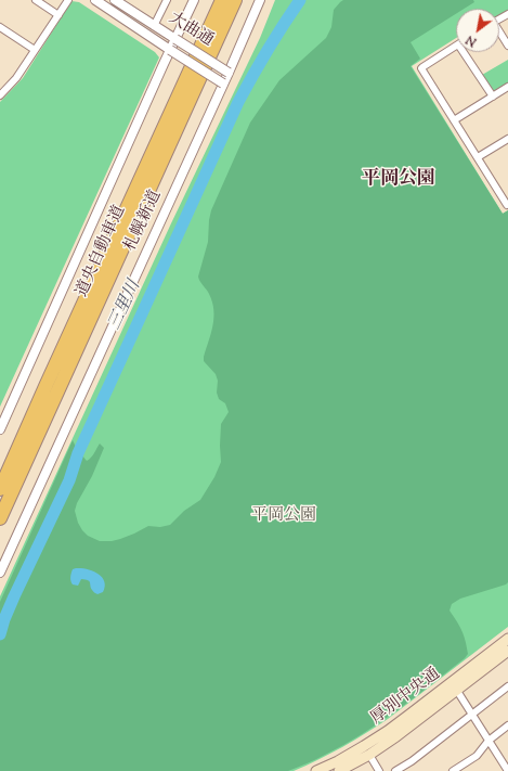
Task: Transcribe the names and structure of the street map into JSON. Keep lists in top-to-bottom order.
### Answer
{
  "streets": {
    "highway": ["道央自動車道"],
    "main road": ["厚別中央通"],
    "street": ["大曲通", "札幌新道"]
  },
  "crossings": [
    ["大曲通", "札幌新道"]
  ],
  "districts": ["平岡公園"],
  "water": ["三里川"],
  "parks": ["平岡公園"],
  "north": "bottom left"
}
